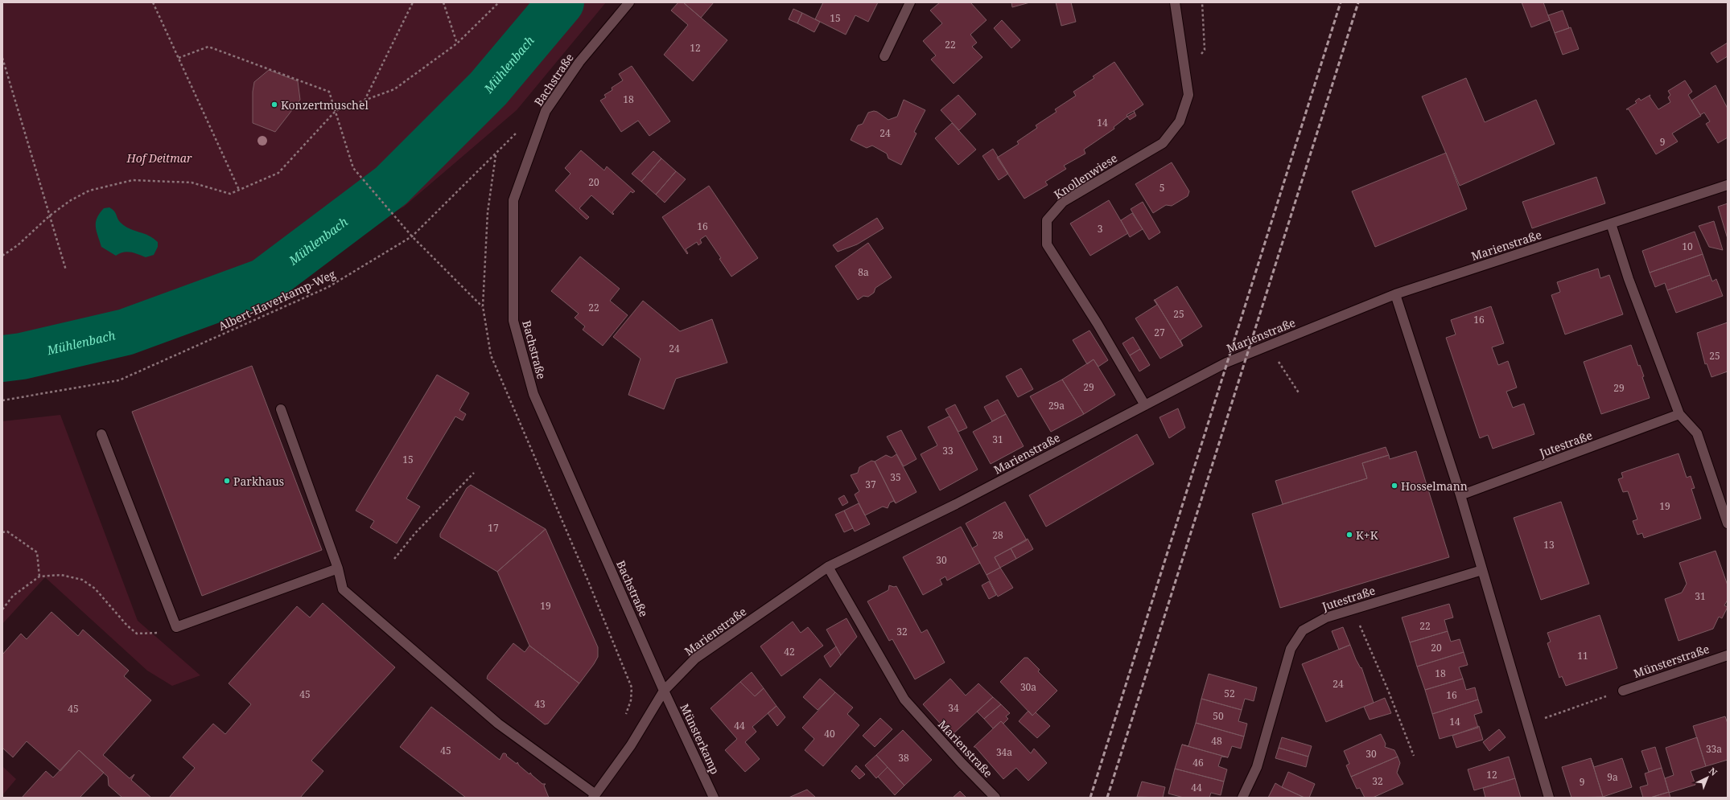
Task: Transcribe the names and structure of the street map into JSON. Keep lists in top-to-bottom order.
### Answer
{
  "streets": {
    "street": [
      "Bachstraße",
      "Knollenwiese",
      "Marienstraße",
      "Jutestraße",
      "Münsterstraße",
      "Münsterkamp"
    ],
    "path": ["Albert-Haverkamp-Weg"]
  },
  "crossings": [
    ["Bachstraße", "Marienstraße"],
    ["Bachstraße", "Albert-Haverkamp-Weg"],
    ["Bachstraße", "Münsterkamp"],
    ["Knollenwiese", "Marienstraße"],
    ["Marienstraße", "Münsterkamp"]
  ],
  "water": ["Mühlenbach"],
  "parks": ["Hof Deitmar"],
  "places": [
    "Konzertmuschel",
    "Parkhaus",
    "Hosselmann",
    "K+K"
  ],
  "house_numbers": [
    "15",
    "22",
    "12",
    "18",
    "14",
    "24",
    "9",
    "20",
    "5",
    "16",
    "3",
    "10",
    "8a",
    "22",
    "25",
    "16",
    "27",
    "24",
    "25",
    "29",
    "29",
    "29a",
    "31",
    "33",
    "15",
    "35",
    "37",
    "19",
    "17",
    "28",
    "13",
    "30",
    "31",
    "19",
    "22",
    "32",
    "20",
    "42",
    "11",
    "18",
    "24",
    "30a",
    "52",
    "45",
    "16",
    "43",
    "34",
    "45",
    "50",
    "14",
    "44",
    "40",
    "48",
    "33a",
    "45",
    "34a",
    "30",
    "38",
    "46",
    "12",
    "9a",
    "32",
    "9",
    "44"
  ],
  "north": "top right"
}
